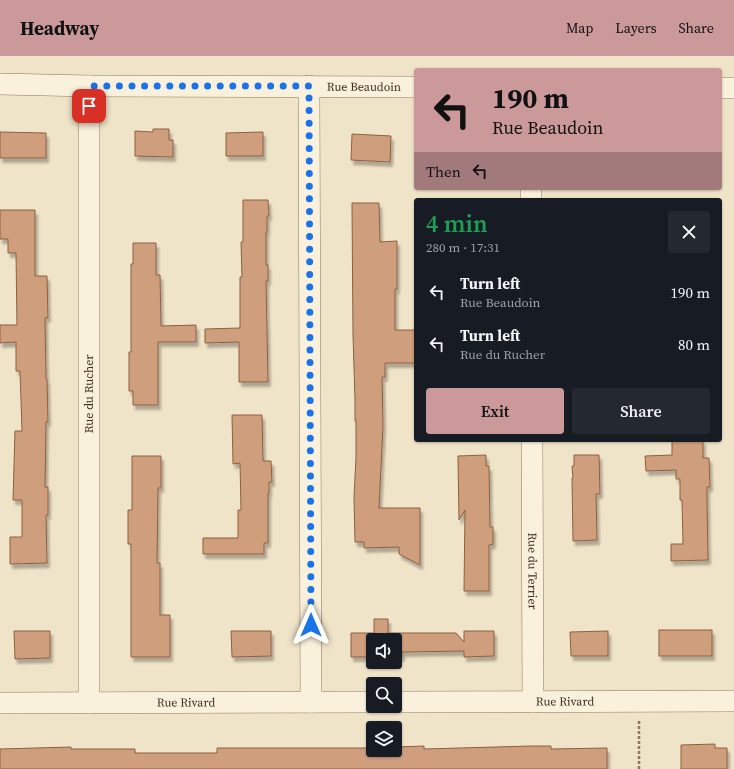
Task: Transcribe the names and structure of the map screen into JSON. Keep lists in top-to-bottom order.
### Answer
{
  "streets": {
    "street": [
      "Rue Beaudoin",
      "Rue du Rucher",
      "Rue du Terrier",
      "Rue Rivard"
    ]
  },
  "crossings": [
    ["Rue Beaudoin", "Rue du Rucher"],
    ["Rue du Rucher", "Rue Rivard"],
    ["Rue du Terrier", "Rue Rivard"]
  ],
  "page": {
    "header": "Headway",
    "nav": ["Map", "Layers", "Share"],
    "turn": ["190 m", "Rue Beaudoin"],
    "then": "Then",
    "heading": ["4 min", "280 m · 17:31"],
    "list": [
      {
        "name": "Turn left",
        "note": "Rue Beaudoin",
        "value": "190 m"
      },
      {
        "name": "Turn left",
        "note": "Rue du Rucher",
        "value": "80 m"
      }
    ],
    "buttons": ["Exit", "Share"]
  }
}
